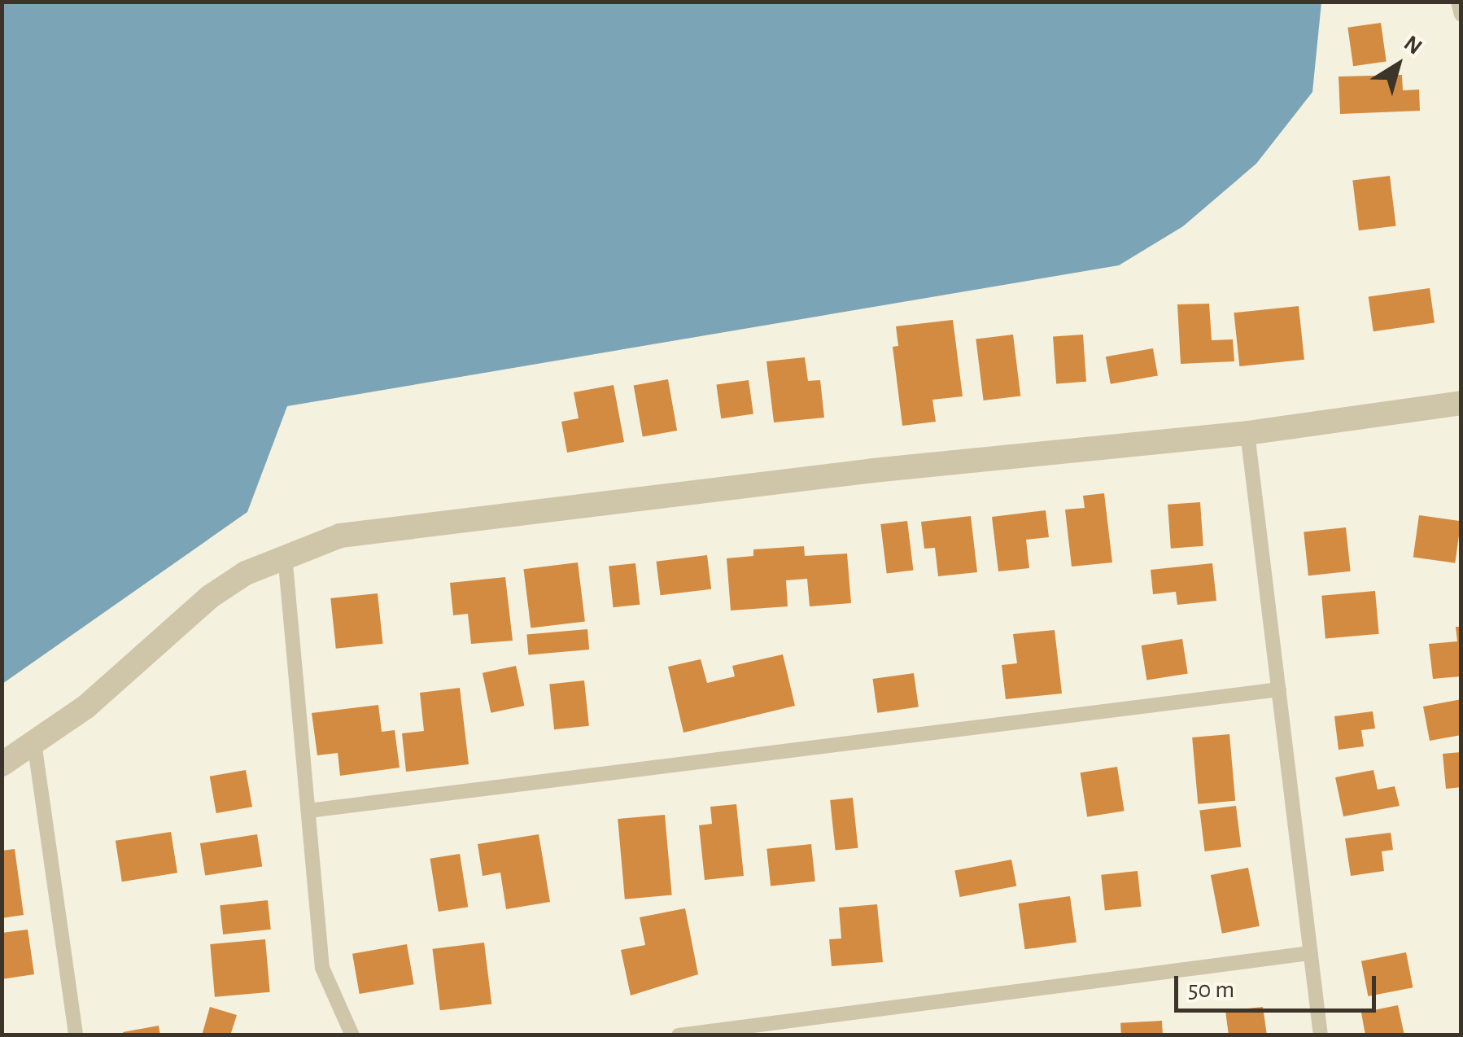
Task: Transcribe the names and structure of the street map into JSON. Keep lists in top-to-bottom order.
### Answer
{
  "scale_bar": "50 m",
  "north": "top right"
}
